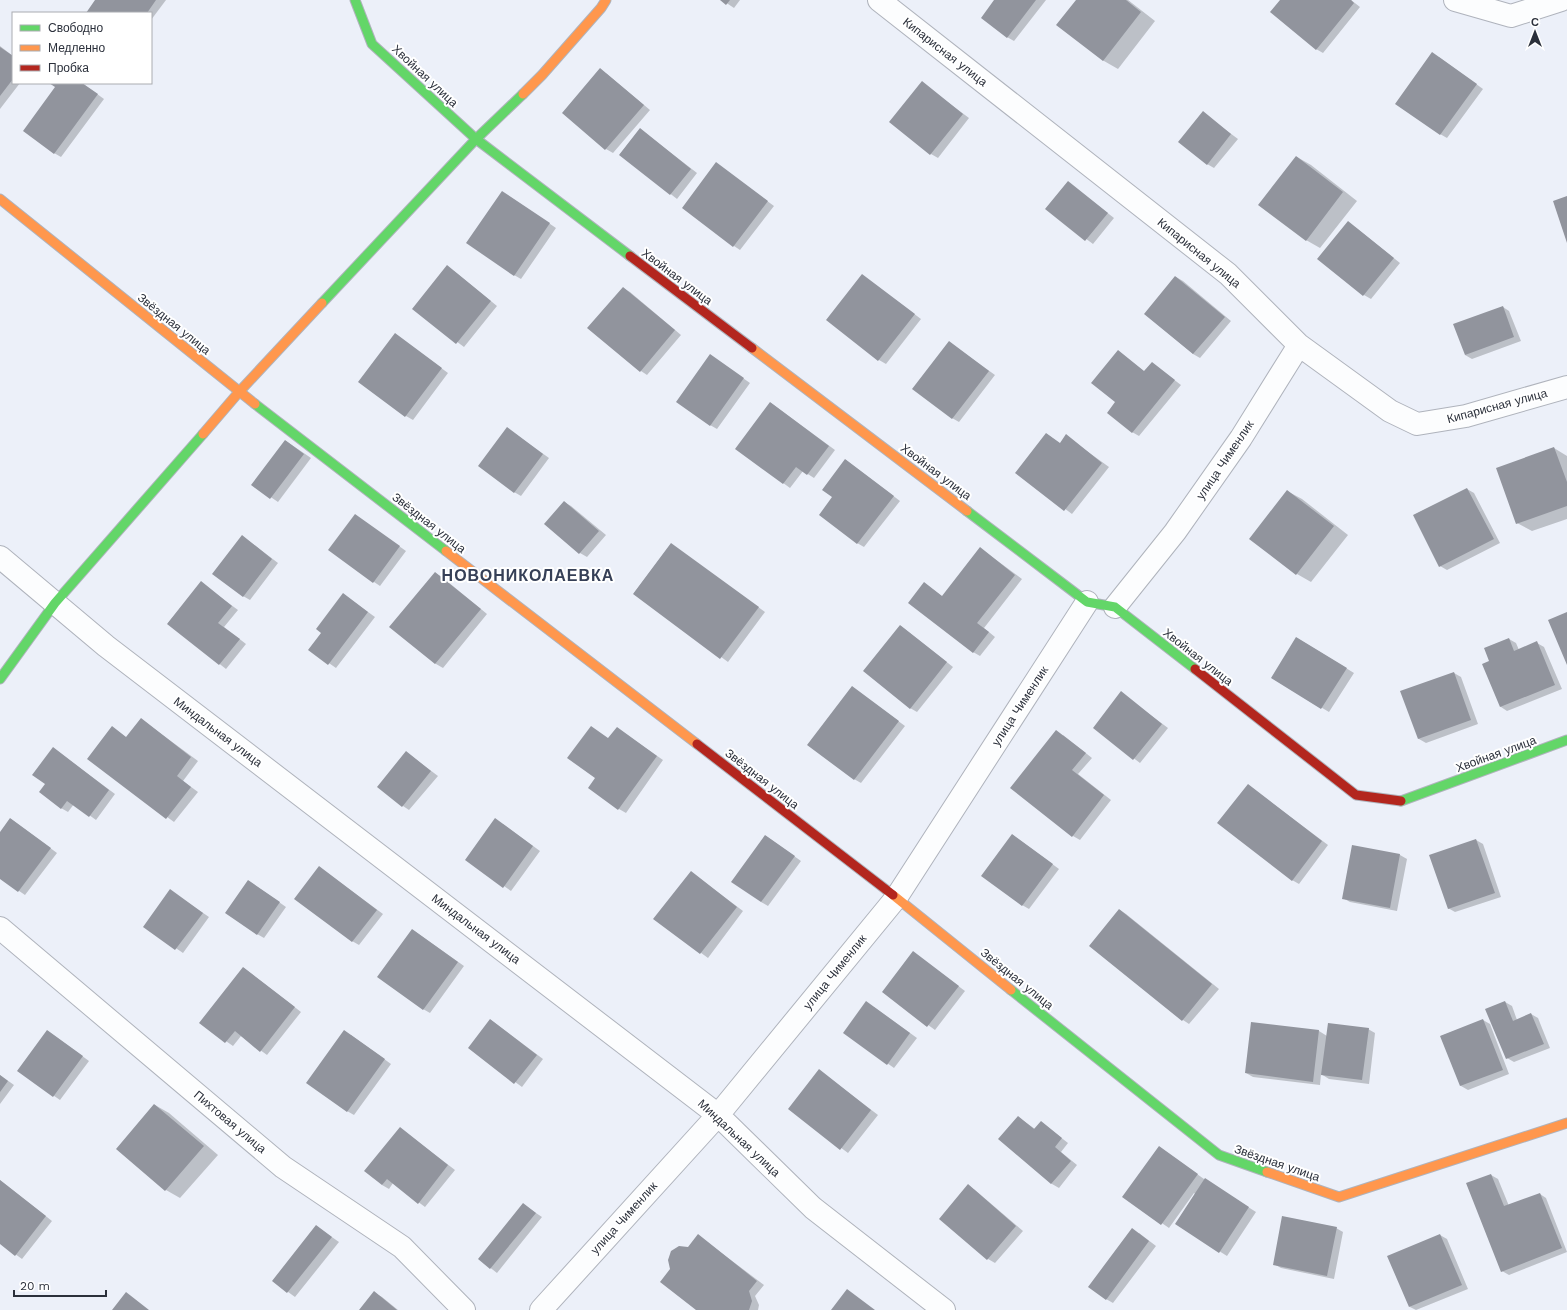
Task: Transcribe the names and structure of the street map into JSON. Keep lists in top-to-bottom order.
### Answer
{
  "streets": {
    "street": [
      "Кипарисная улица",
      "Хвойная улица",
      "Звёздная улица",
      "улица Чименлик",
      "Миндальная улица",
      "Пихтовая улица"
    ]
  },
  "crossings": [
    ["Кипарисная улица", "улица Чименлик"],
    ["Хвойная улица", "улица Чименлик"],
    ["Звёздная улица", "улица Чименлик"],
    ["улица Чименлик", "Миндальная улица"]
  ],
  "districts": ["НОВОНИКОЛАЕВКА"],
  "legend": ["Свободно", "Медленно", "Пробка"],
  "scale_bar": "20 m",
  "north": "top"
}
